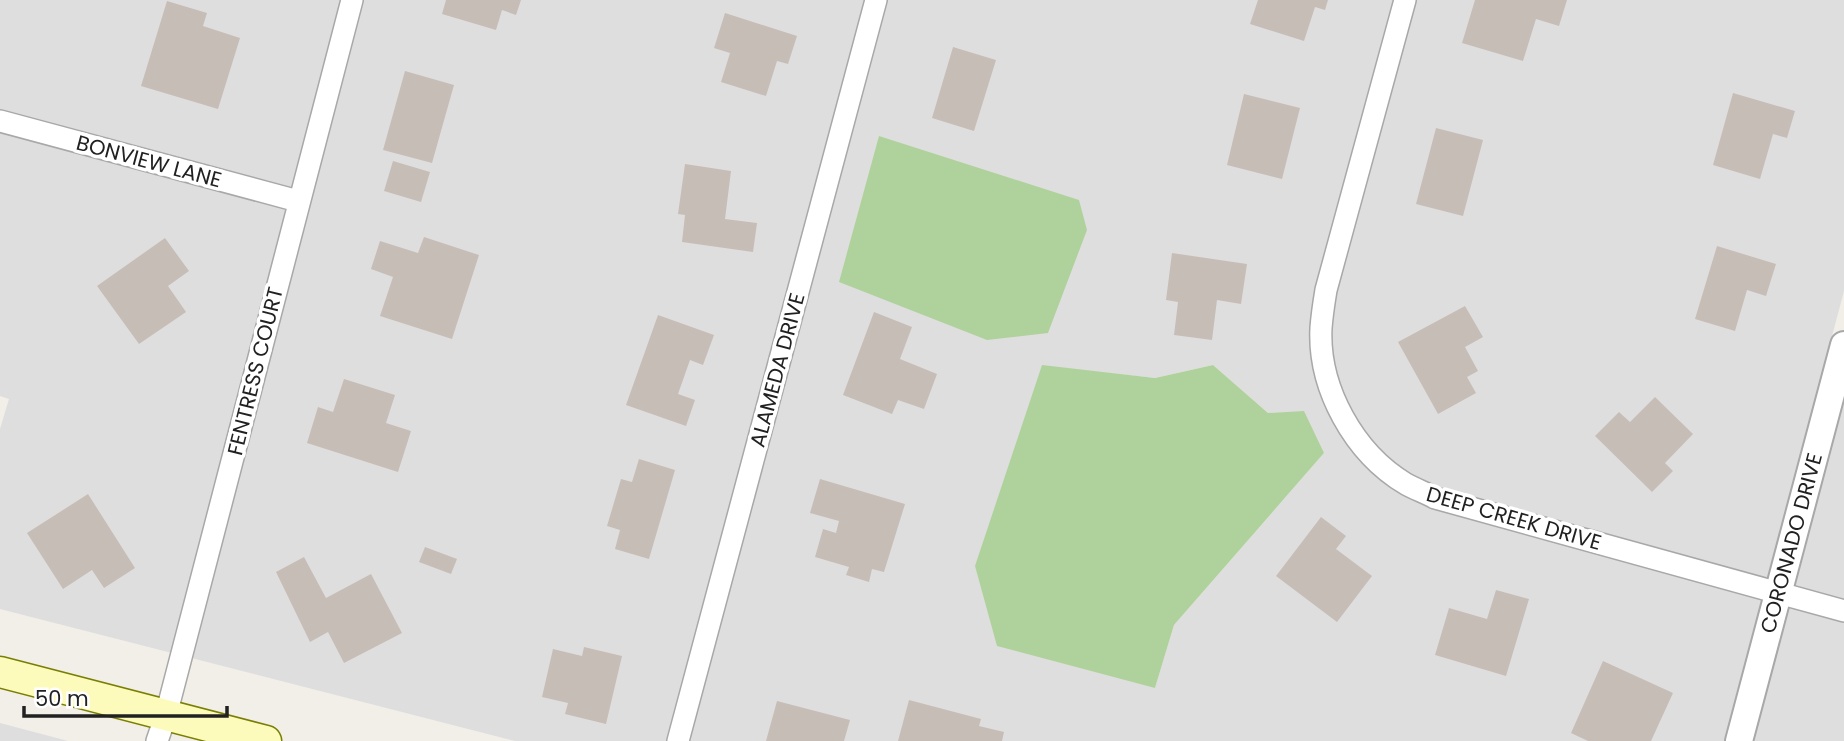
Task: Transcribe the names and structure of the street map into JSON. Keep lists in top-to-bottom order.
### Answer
{
  "streets": {
    "street": [
      "BONVIEW LANE",
      "ALAMEDA DRIVE",
      "FENTRESS COURT",
      "DEEP CREEK DRIVE",
      "CORONADO DRIVE"
    ]
  },
  "crossings": [
    ["BONVIEW LANE", "FENTRESS COURT"],
    ["DEEP CREEK DRIVE", "CORONADO DRIVE"]
  ],
  "scale_bar": "50 m"
}
